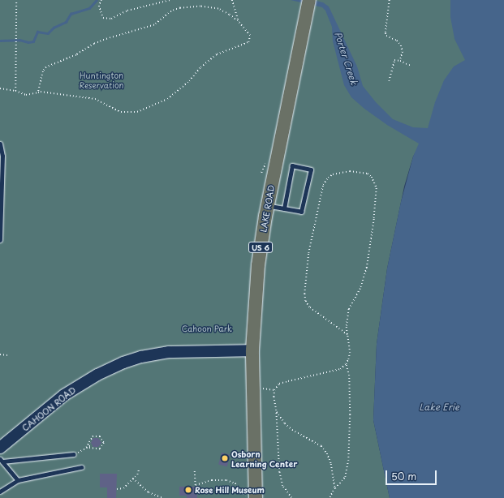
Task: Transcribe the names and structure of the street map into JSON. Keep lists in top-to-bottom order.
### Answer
{
  "streets": {
    "main road": ["LAKE ROAD", "US 6"],
    "street": ["CAHOON ROAD"]
  },
  "crossings": [
    ["LAKE ROAD", "CAHOON ROAD"]
  ],
  "water": ["Porter Creek", "Lake Erie"],
  "parks": ["Huntington Reservation", "Cahoon Park"],
  "places": ["Osborn Learning Center", "Rose Hill Museum"],
  "scale_bar": "50 m"
}
